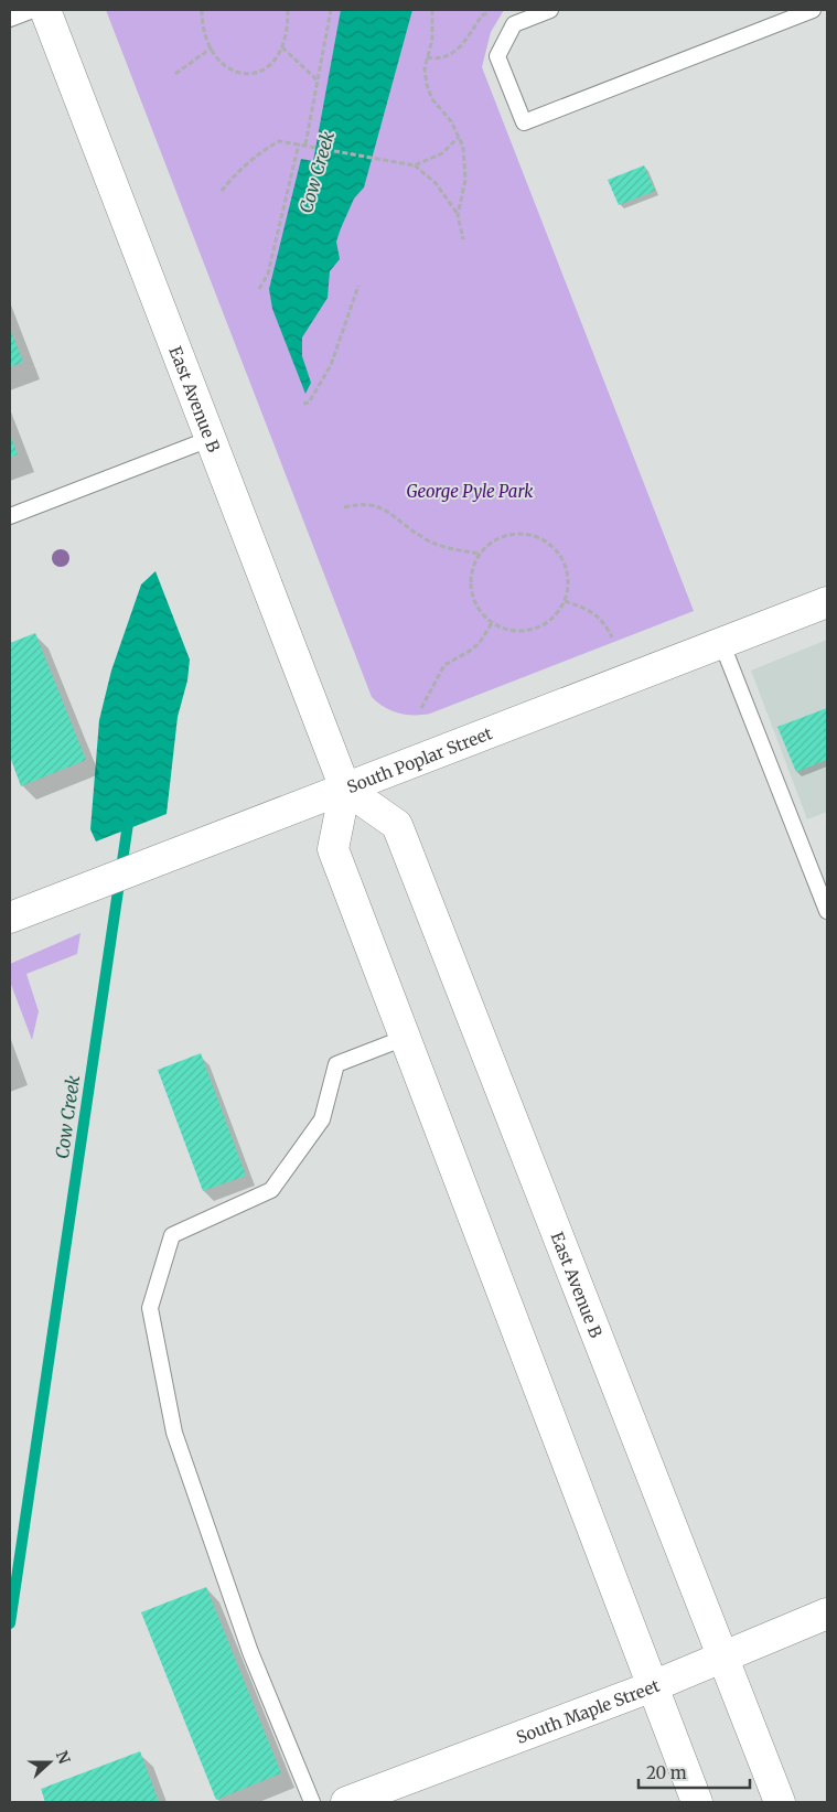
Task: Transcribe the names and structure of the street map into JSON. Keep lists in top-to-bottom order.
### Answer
{
  "streets": {
    "street": ["East Avenue B", "South Poplar Street", "South Maple Street"]
  },
  "crossings": [
    ["East Avenue B", "South Poplar Street"],
    ["East Avenue B", "South Maple Street"]
  ],
  "water": ["Cow Creek"],
  "parks": ["George Pyle Park"],
  "scale_bar": "20 m",
  "north": "right"
}
